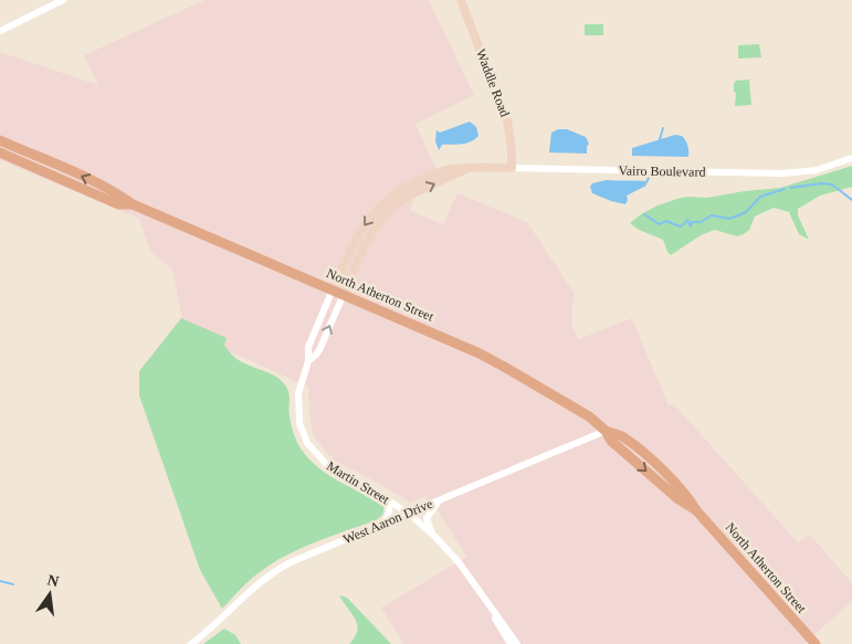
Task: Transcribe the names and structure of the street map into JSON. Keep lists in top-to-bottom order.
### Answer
{
  "streets": {
    "main road": ["Waddle Road", "Vairo Boulevard", "North Atherton Street"],
    "street": ["Martin Street", "West Aaron Drive"]
  },
  "crossings": [
    ["Waddle Road", "Vairo Boulevard"],
    ["Vairo Boulevard", "North Atherton Street"],
    ["Vairo Boulevard", "Martin Street"],
    ["North Atherton Street", "Martin Street"],
    ["North Atherton Street", "West Aaron Drive"],
    ["Martin Street", "West Aaron Drive"]
  ],
  "north": "top"
}
